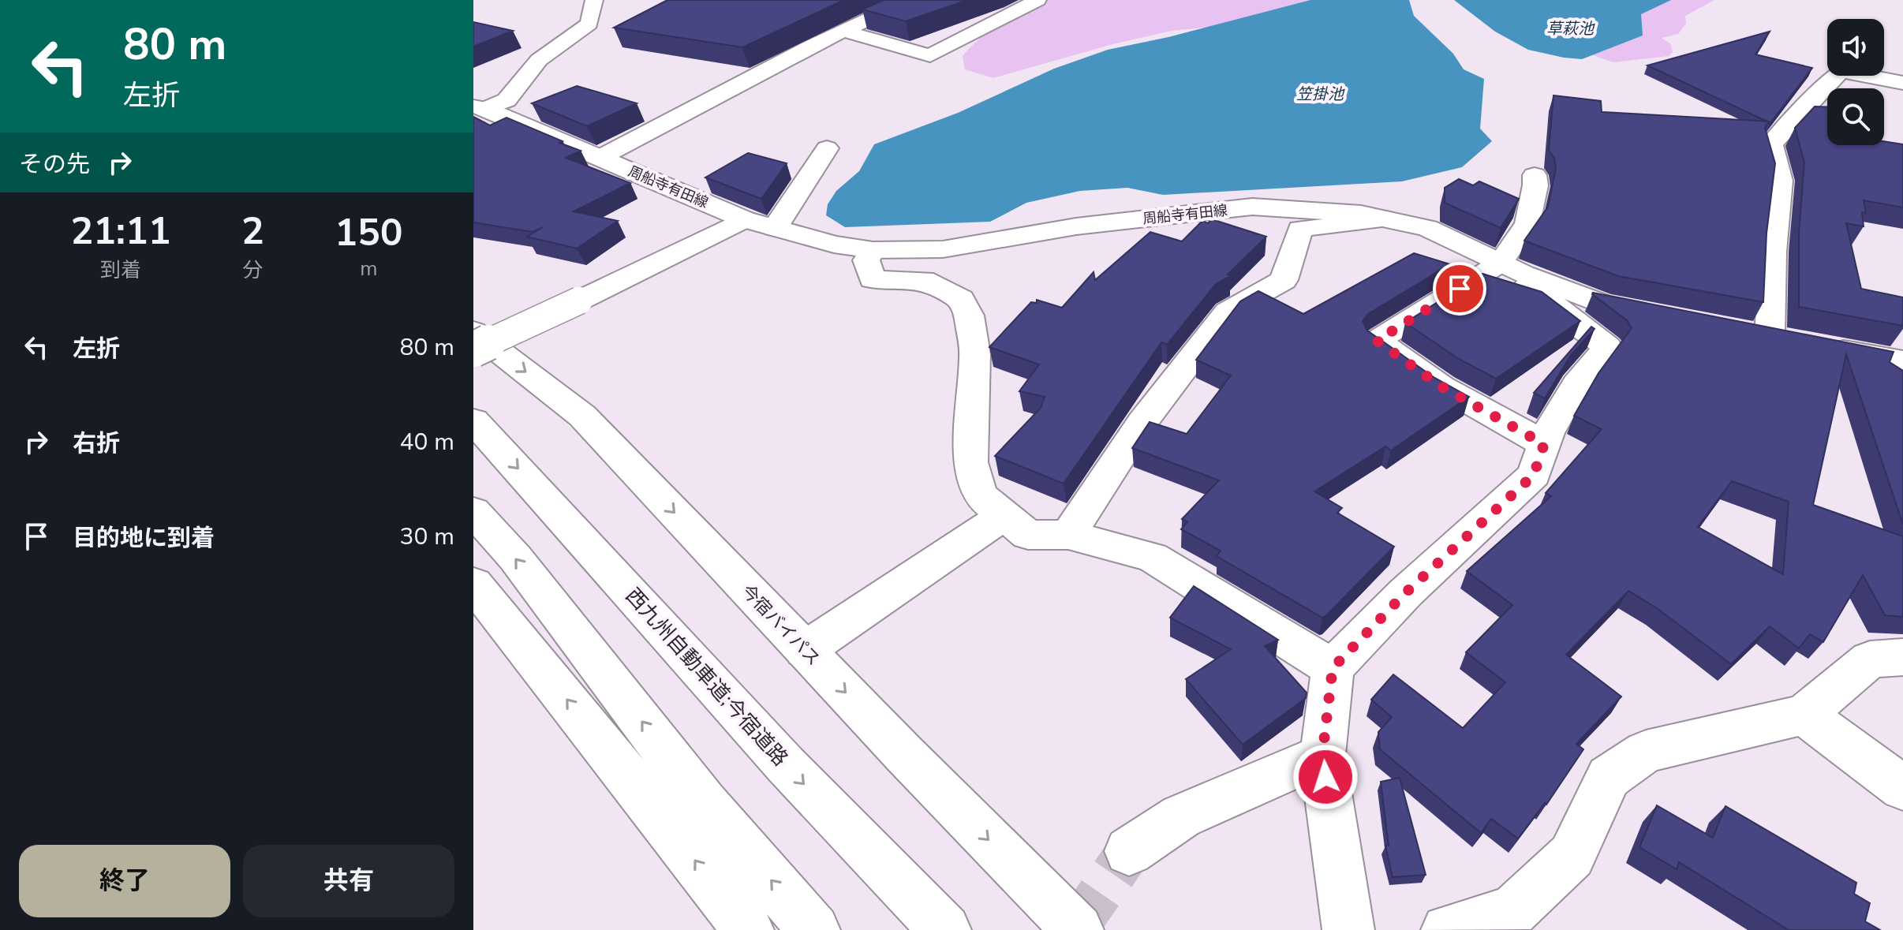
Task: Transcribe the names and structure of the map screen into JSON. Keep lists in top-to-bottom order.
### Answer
{
  "streets": {
    "main road": ["周船寺有田線", "今宿バイパス", "西九州自動車道;今宿道路"]
  },
  "water": ["草萩池", "笠掛池"],
  "page": {
    "turn": ["80 m", "左折"],
    "then": "その先",
    "eta": [
      "21:11",
      "到着",
      "2",
      "分",
      "150",
      "m"
    ],
    "list": [
      {
        "name": "左折",
        "value": "80 m"
      },
      {
        "name": "右折",
        "value": "40 m"
      },
      {
        "name": "目的地に到着",
        "value": "30 m"
      }
    ],
    "buttons": ["終了", "共有"]
  }
}
